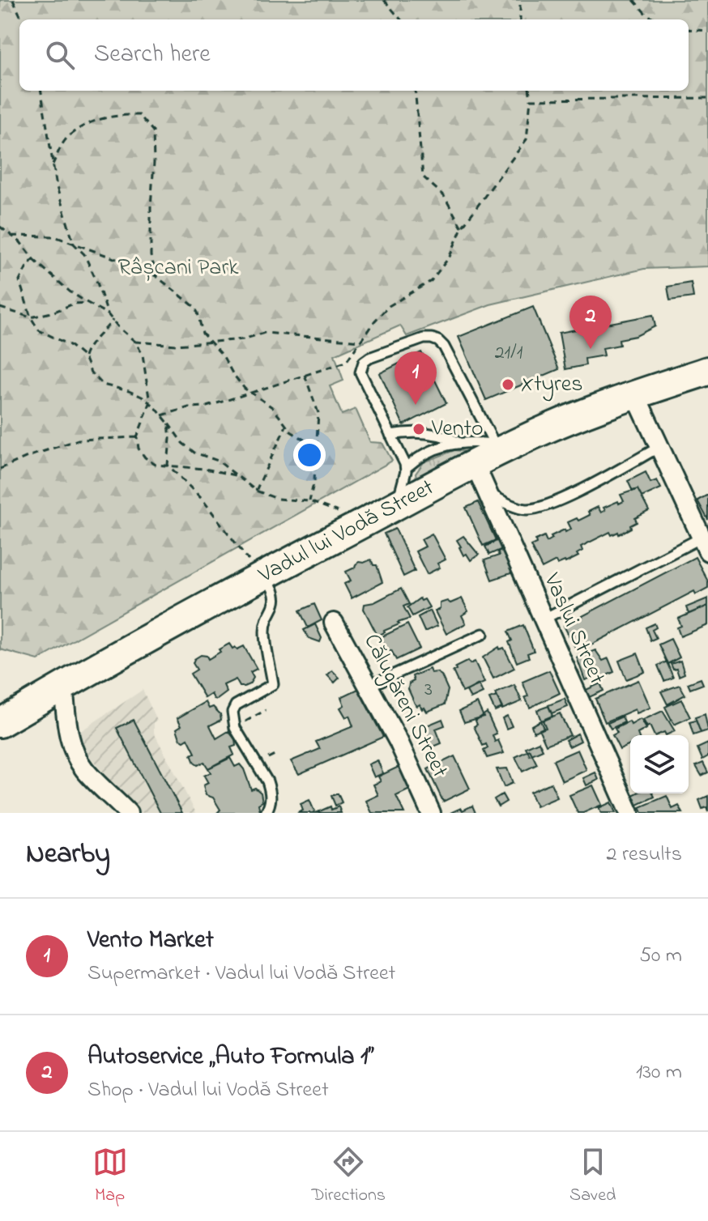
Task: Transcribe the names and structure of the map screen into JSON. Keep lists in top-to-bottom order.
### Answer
{
  "streets": {
    "main road": ["Vadul lui Vodă Street"],
    "street": ["Vaslui Street", "Călugăreni Street"]
  },
  "crossings": [
    ["Vadul lui Vodă Street", "Vaslui Street"]
  ],
  "parks": ["Râșcani Park"],
  "places": ["Xtyres", "Vento"],
  "house_numbers": ["21/1", "3"],
  "page": {
    "search": "Search here",
    "pins": ["2", "1"],
    "heading": ["Nearby", "2 results"],
    "list": [
      {
        "mark": "1",
        "name": "Vento Market",
        "note": "Supermarket · Vadul lui Vodă Street",
        "value": "50 m"
      },
      {
        "mark": "2",
        "name": "Autoservice „Auto Formula 1”",
        "note": "Shop · Vadul lui Vodă Street",
        "value": "130 m"
      }
    ],
    "nav": ["Map", "Directions", "Saved"]
  }
}
